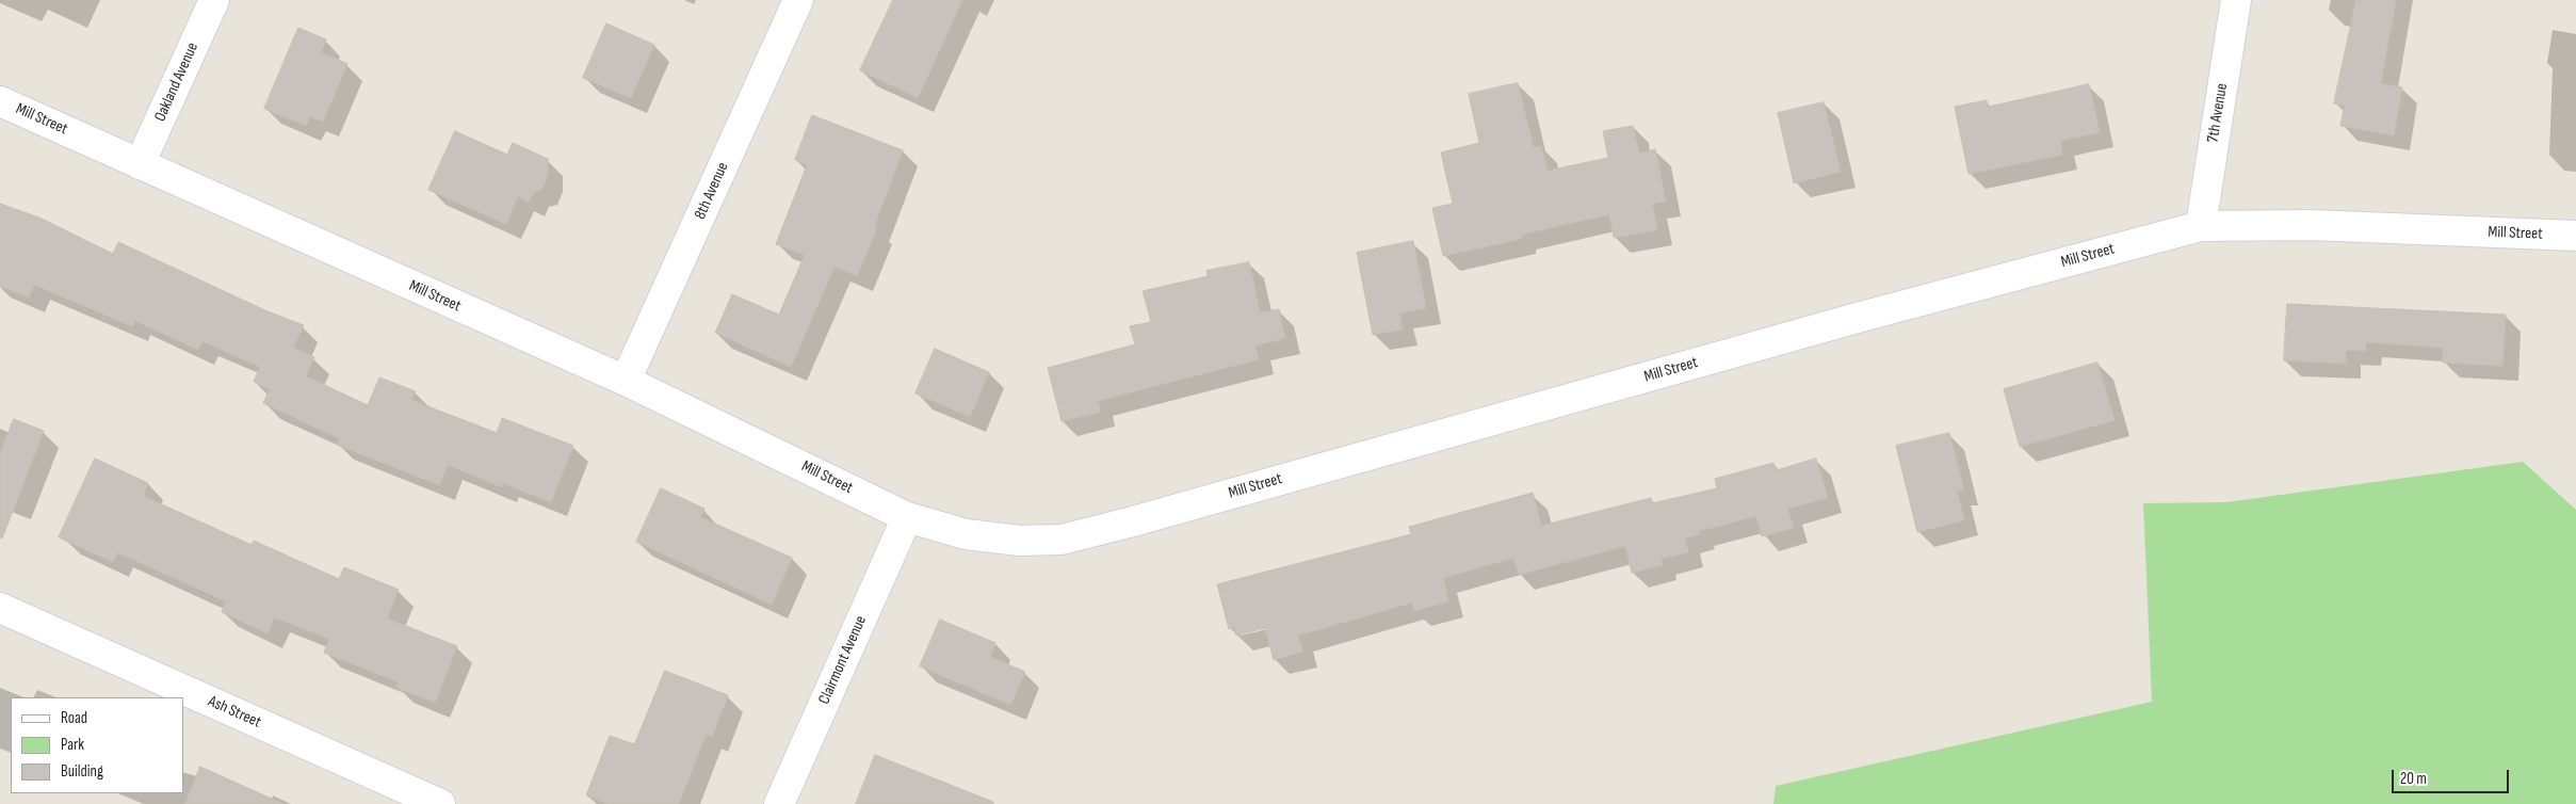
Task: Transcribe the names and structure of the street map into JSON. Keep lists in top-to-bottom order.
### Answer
{
  "streets": {
    "street": [
      "Oakland Avenue",
      "7th Avenue",
      "Mill Street",
      "8th Avenue",
      "Clairmont Avenue",
      "Ash Street"
    ]
  },
  "crossings": [
    ["Oakland Avenue", "Mill Street"],
    ["7th Avenue", "Mill Street"],
    ["Mill Street", "8th Avenue"],
    ["Mill Street", "Clairmont Avenue"]
  ],
  "legend": ["Road", "Park", "Building"],
  "scale_bar": "20 m"
}
